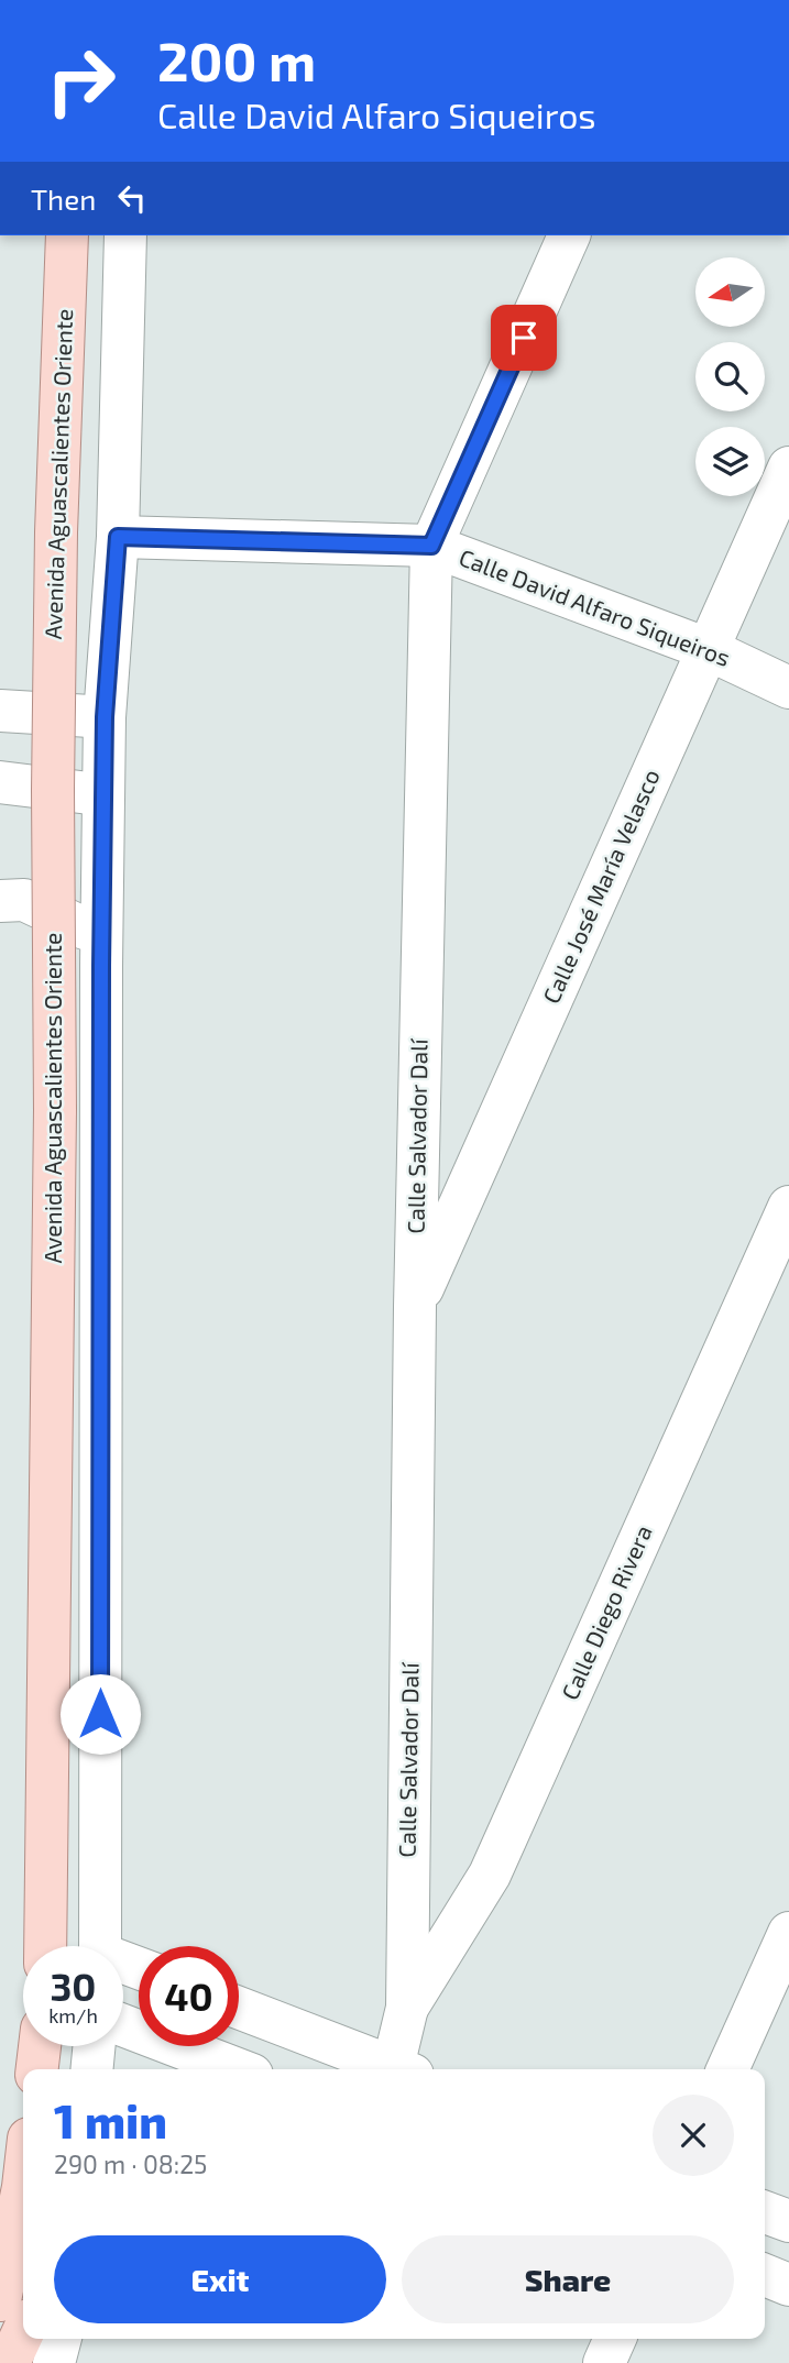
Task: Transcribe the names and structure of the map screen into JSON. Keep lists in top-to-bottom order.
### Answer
{
  "streets": {
    "main road": ["Avenida Aguascalientes Oriente"],
    "street": [
      "Calle David Alfaro Siqueiros",
      "Calle José María Velasco",
      "Calle Salvador Dalí",
      "Calle Diego Rivera"
    ]
  },
  "crossings": [
    ["Avenida Aguascalientes Oriente", "Calle David Alfaro Siqueiros"],
    ["Calle David Alfaro Siqueiros", "Calle José María Velasco"],
    ["Calle David Alfaro Siqueiros", "Calle Salvador Dalí"],
    ["Calle José María Velasco", "Calle Salvador Dalí"],
    ["Calle Salvador Dalí", "Calle Diego Rivera"]
  ],
  "north": "left",
  "page": {
    "turn": ["200 m", "Calle David Alfaro Siqueiros"],
    "then": "Then",
    "speed": "30 km/h",
    "limit": "40",
    "heading": ["1 min", "290 m · 08:25"],
    "buttons": ["Exit", "Share"]
  }
}
